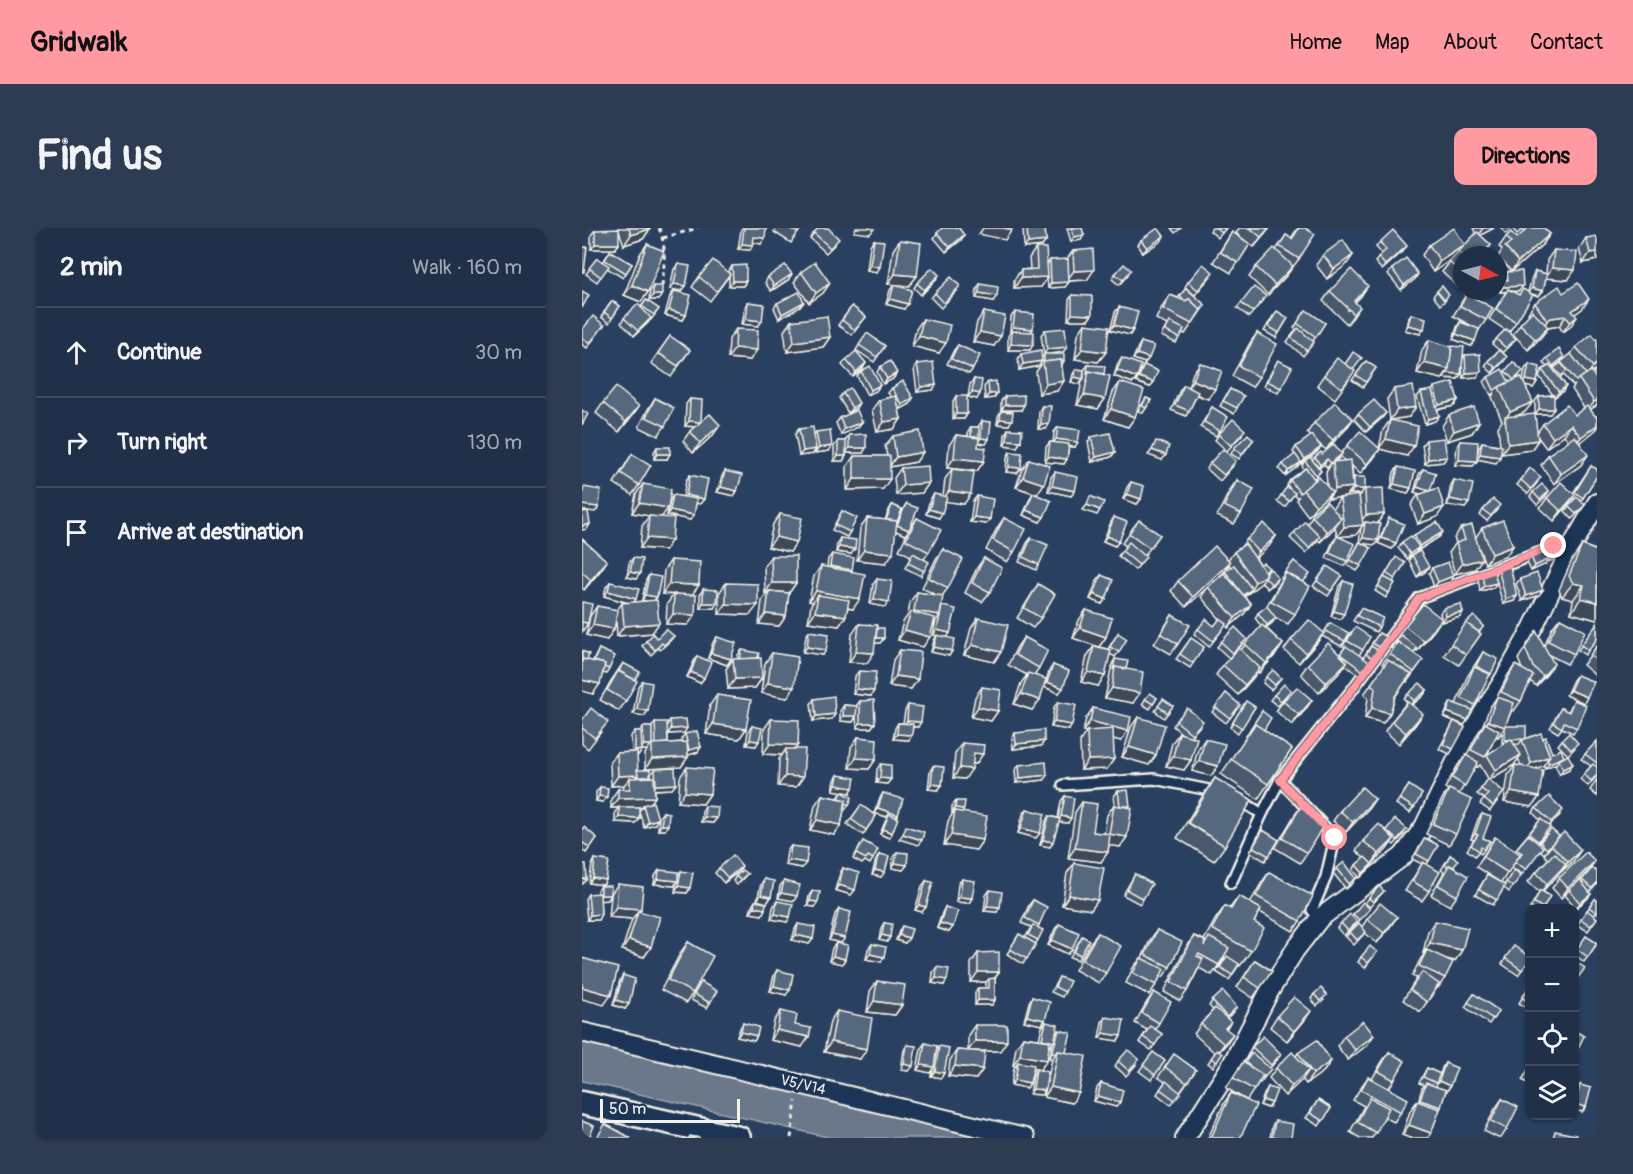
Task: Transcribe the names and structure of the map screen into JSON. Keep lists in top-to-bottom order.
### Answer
{
  "streets": {
    "street": ["V5/V14"]
  },
  "scale_bar": "50 m",
  "north": "right",
  "page": {
    "header": "Gridwalk",
    "nav": [
      "Home",
      "Map",
      "About",
      "Contact"
    ],
    "buttons": "Directions",
    "title": "Find us",
    "heading": ["2 min", "Walk · 160 m"],
    "list": [
      ["Continue", "30 m"],
      ["Turn right", "130 m"],
      "Arrive at destination"
    ],
    "map_buttons": ["+", "−"],
    "scale": "50 m"
  }
}
